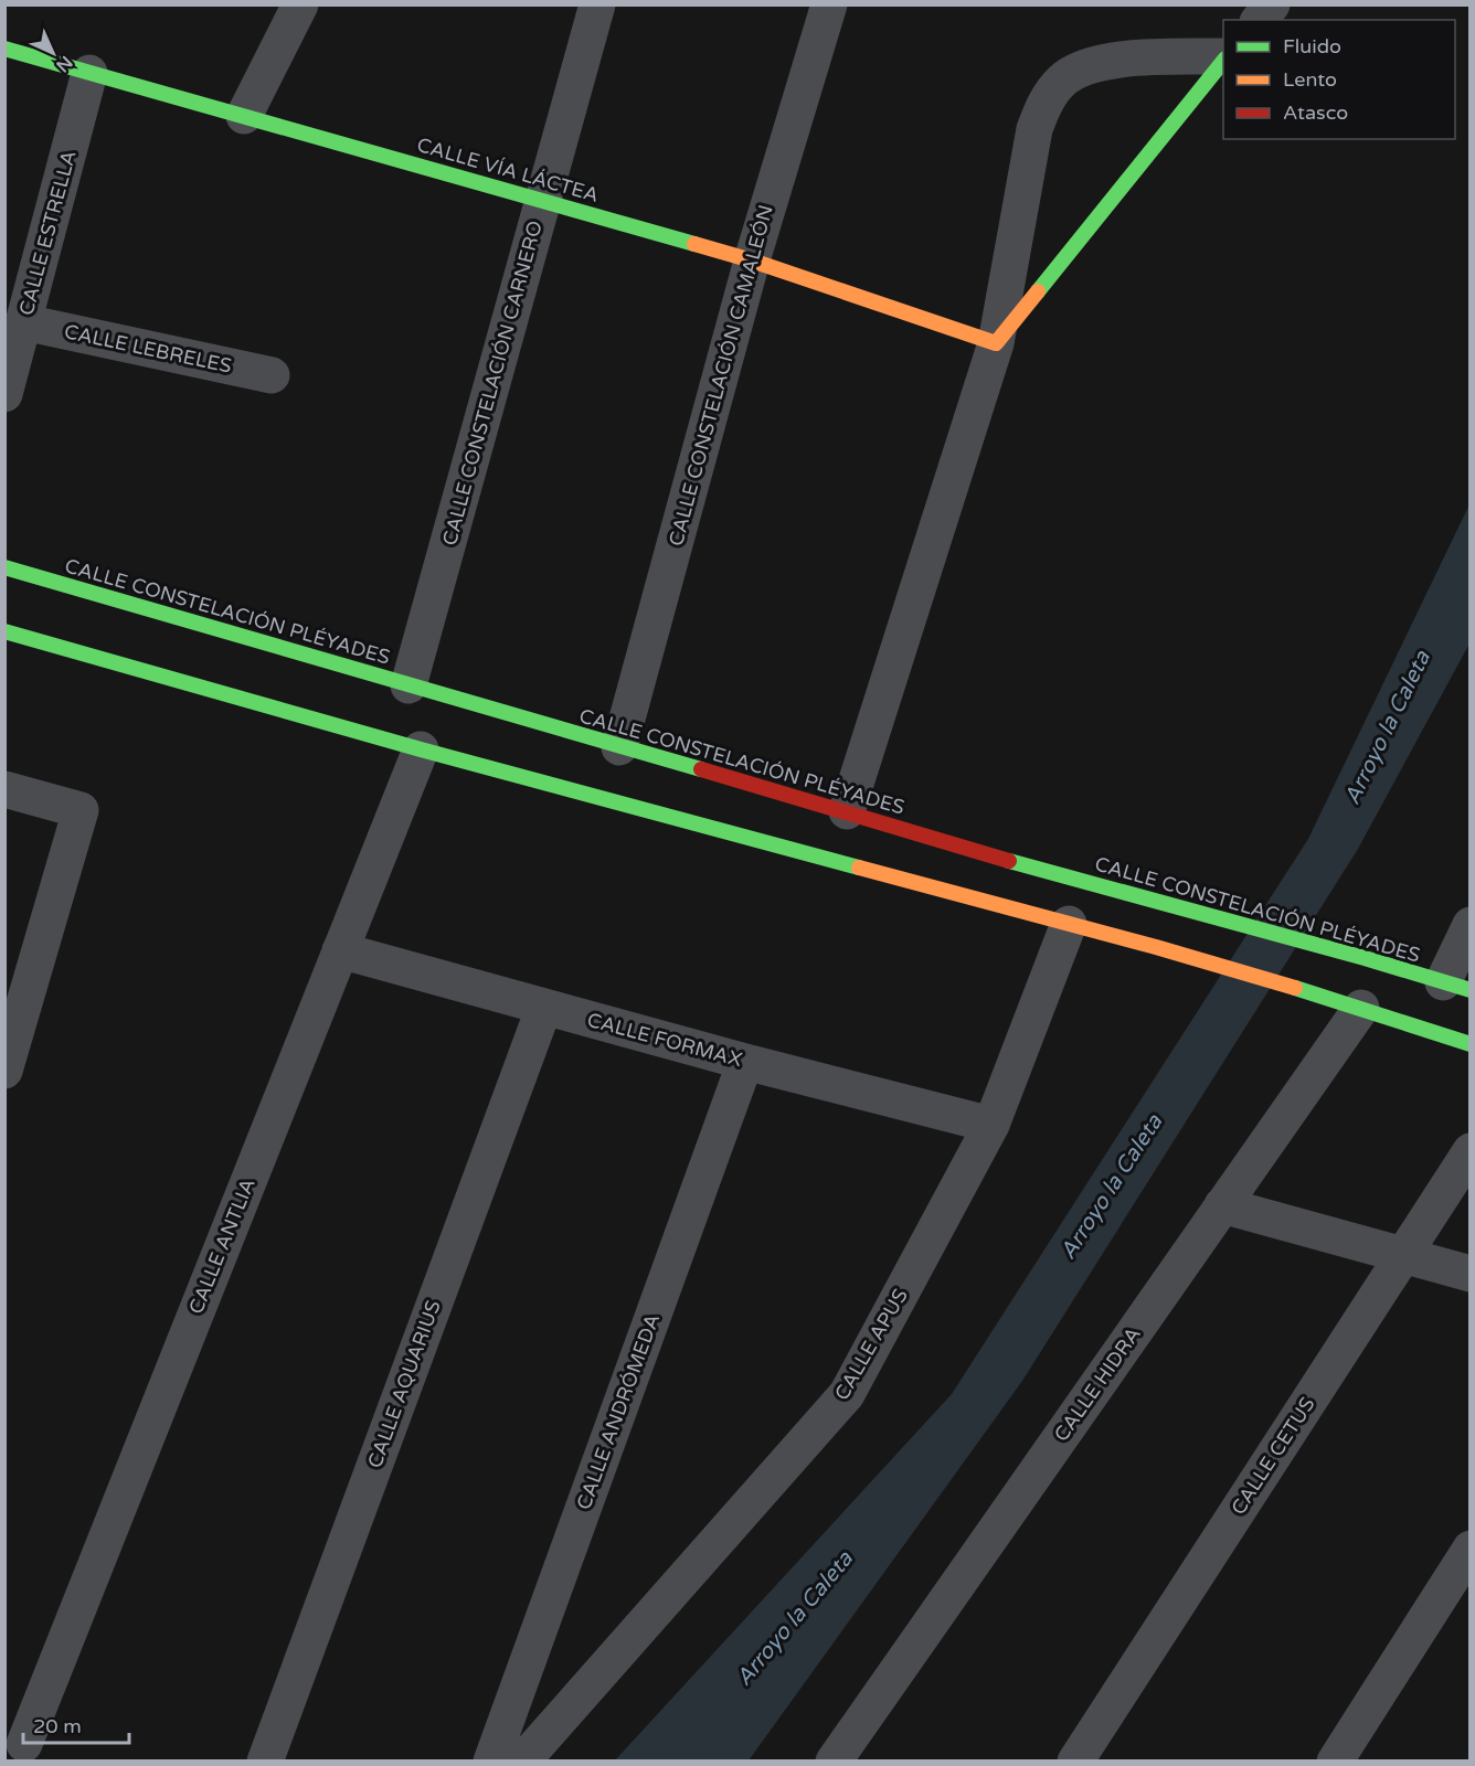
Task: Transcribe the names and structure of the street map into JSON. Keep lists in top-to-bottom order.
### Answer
{
  "streets": {
    "main road": ["CALLE VÍA LÁCTEA", "CALLE CONSTELACIÓN PLÉYADES"],
    "street": [
      "CALLE ESTRELLA",
      "CALLE LEBRELES",
      "CALLE CONSTELACIÓN CAMALEÓN",
      "CALLE CONSTELACIÓN CARNERO",
      "CALLE FORMAX",
      "CALLE ANTLIA",
      "CALLE APUS",
      "CALLE AQUARIUS",
      "CALLE HIDRA",
      "CALLE ANDRÓMEDA",
      "CALLE CETUS"
    ]
  },
  "crossings": [
    ["CALLE VÍA LÁCTEA", "CALLE ESTRELLA"],
    ["CALLE VÍA LÁCTEA", "CALLE CONSTELACIÓN CAMALEÓN"],
    ["CALLE VÍA LÁCTEA", "CALLE CONSTELACIÓN CARNERO"],
    ["CALLE ESTRELLA", "CALLE LEBRELES"],
    ["CALLE CONSTELACIÓN CAMALEÓN", "CALLE CONSTELACIÓN PLÉYADES"],
    ["CALLE CONSTELACIÓN CARNERO", "CALLE CONSTELACIÓN PLÉYADES"],
    ["CALLE FORMAX", "CALLE ANTLIA"],
    ["CALLE FORMAX", "CALLE APUS"],
    ["CALLE FORMAX", "CALLE AQUARIUS"],
    ["CALLE FORMAX", "CALLE ANDRÓMEDA"]
  ],
  "water": ["Arroyo la Caleta"],
  "legend": ["Fluido", "Lento", "Atasco"],
  "scale_bar": "20 m",
  "north": "bottom right"
}
